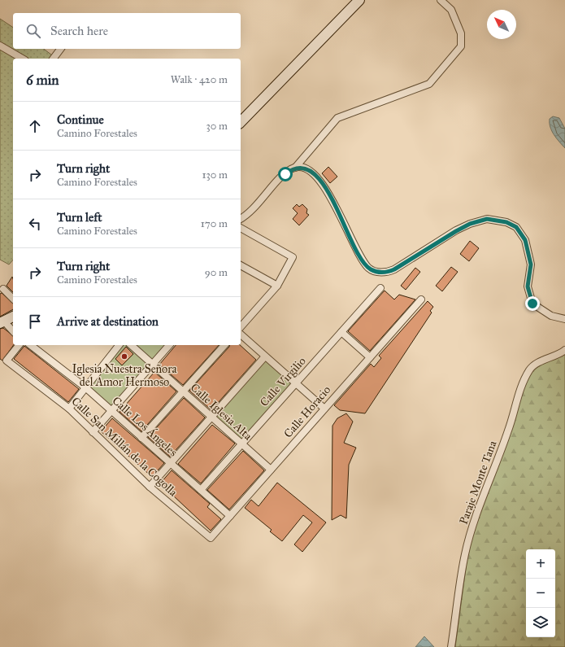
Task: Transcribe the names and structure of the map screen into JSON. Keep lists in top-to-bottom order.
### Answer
{
  "streets": {
    "street": [
      "Calle Virgilio",
      "Calle Iglesia Alta",
      "Calle Horacio",
      "Calle Los Ángeles",
      "Calle San Millán de la Cogolla",
      "Paraje Monte Tana"
    ]
  },
  "crossings": [
    ["Calle Virgilio", "Calle Iglesia Alta"],
    ["Calle Virgilio", "Calle Los Ángeles"],
    ["Calle Iglesia Alta", "Calle Horacio"],
    ["Calle Horacio", "Calle Los Ángeles"],
    ["Calle Horacio", "Calle San Millán de la Cogolla"]
  ],
  "places": ["Iglesia Nuestra Señora del Amor Hermoso"],
  "north": "top left",
  "page": {
    "search": "Search here",
    "heading": ["6 min", "Walk · 420 m"],
    "list": [
      ["Continue", "Camino Forestales", "30 m"],
      ["Turn right", "Camino Forestales", "130 m"],
      ["Turn left", "Camino Forestales", "170 m"],
      ["Turn right", "Camino Forestales", "90 m"],
      "Arrive at destination"
    ],
    "map_buttons": ["+", "−"]
  }
}
